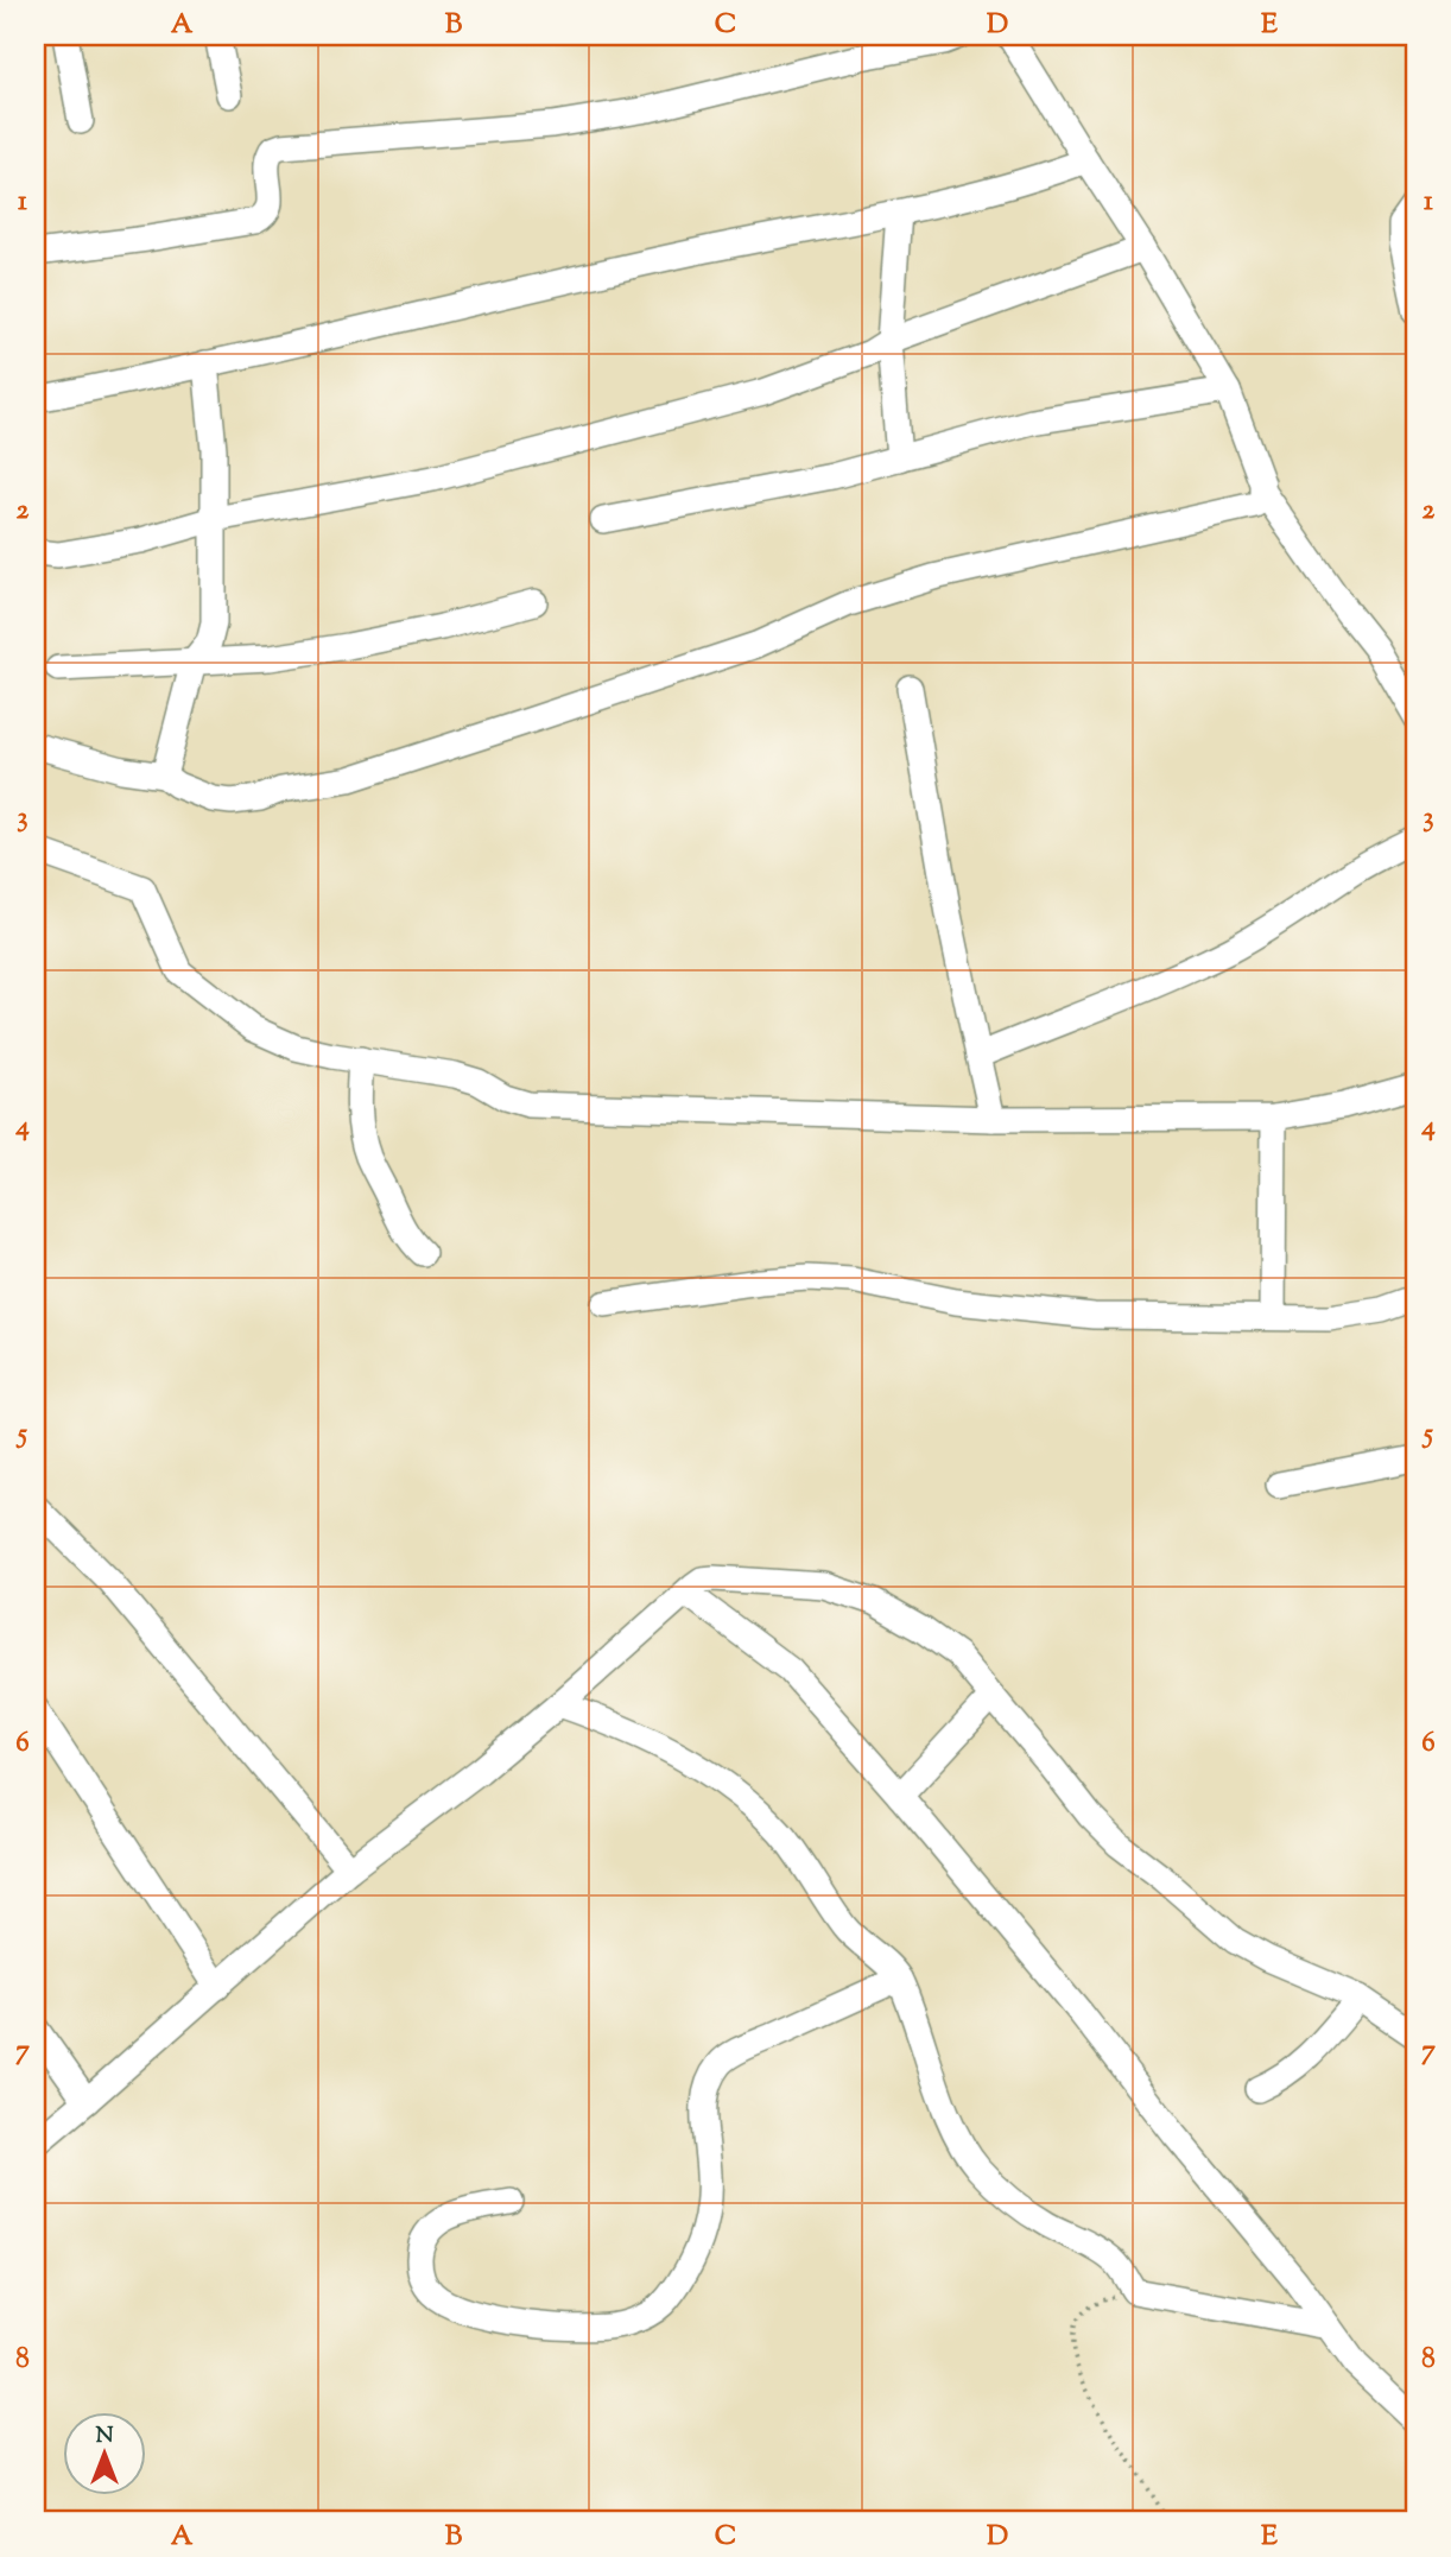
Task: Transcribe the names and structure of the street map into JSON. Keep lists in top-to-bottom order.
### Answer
{
  "north": "top",
  "grid": {
    "columns": [
      "A",
      "B",
      "C",
      "D",
      "E"
    ],
    "rows": [
      "1",
      "2",
      "3",
      "4",
      "5",
      "6",
      "7",
      "8"
    ]
  }
}
